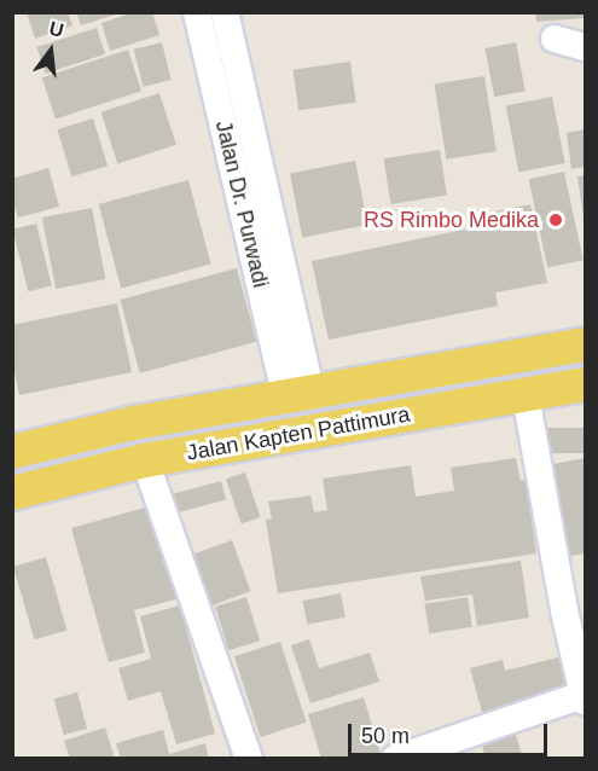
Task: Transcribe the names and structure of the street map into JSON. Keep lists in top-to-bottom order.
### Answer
{
  "streets": {
    "main road": ["Jalan Kapten Pattimura"],
    "street": ["Jalan Dr. Purwadi"]
  },
  "crossings": [
    ["Jalan Dr. Purwadi", "Jalan Kapten Pattimura"]
  ],
  "places": ["RS Rimbo Medika"],
  "scale_bar": "50 m",
  "north": "top"
}
